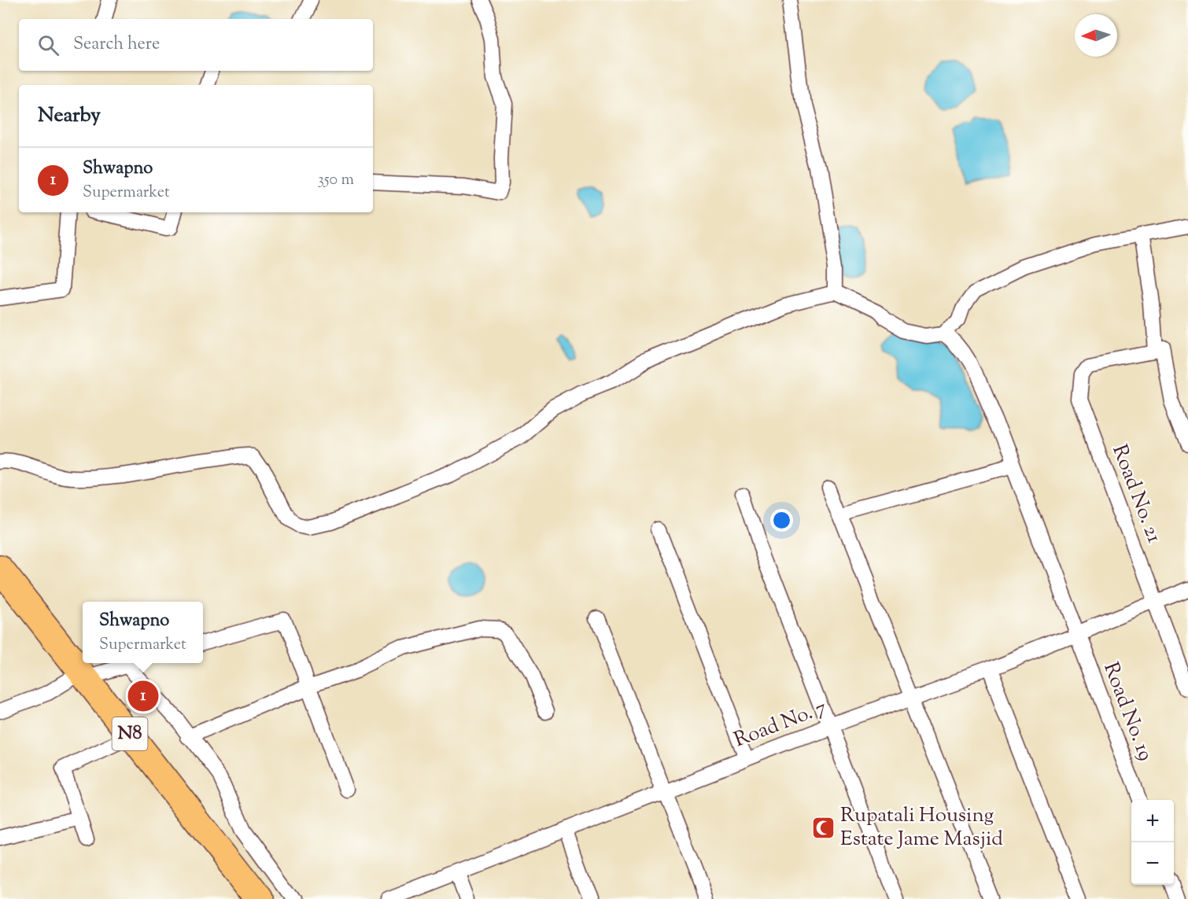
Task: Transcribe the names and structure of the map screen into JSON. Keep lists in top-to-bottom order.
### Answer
{
  "streets": {
    "highway": ["N8"],
    "street": ["Road No. 21", "Road No. 19", "Road No. 7"]
  },
  "crossings": [
    ["Road No. 21", "Road No. 7"],
    ["Road No. 19", "Road No. 7"]
  ],
  "places": {
    "mosque": ["Rupatali Housing Estate Jame Masjid"]
  },
  "north": "left",
  "page": {
    "search": "Search here",
    "heading": "Nearby",
    "list": [
      {
        "mark": "1",
        "name": "Shwapno",
        "note": "Supermarket",
        "value": "350 m"
      }
    ],
    "popup": ["Shwapno", "Supermarket"],
    "pins": "1",
    "map_buttons": ["+", "−"]
  }
}
